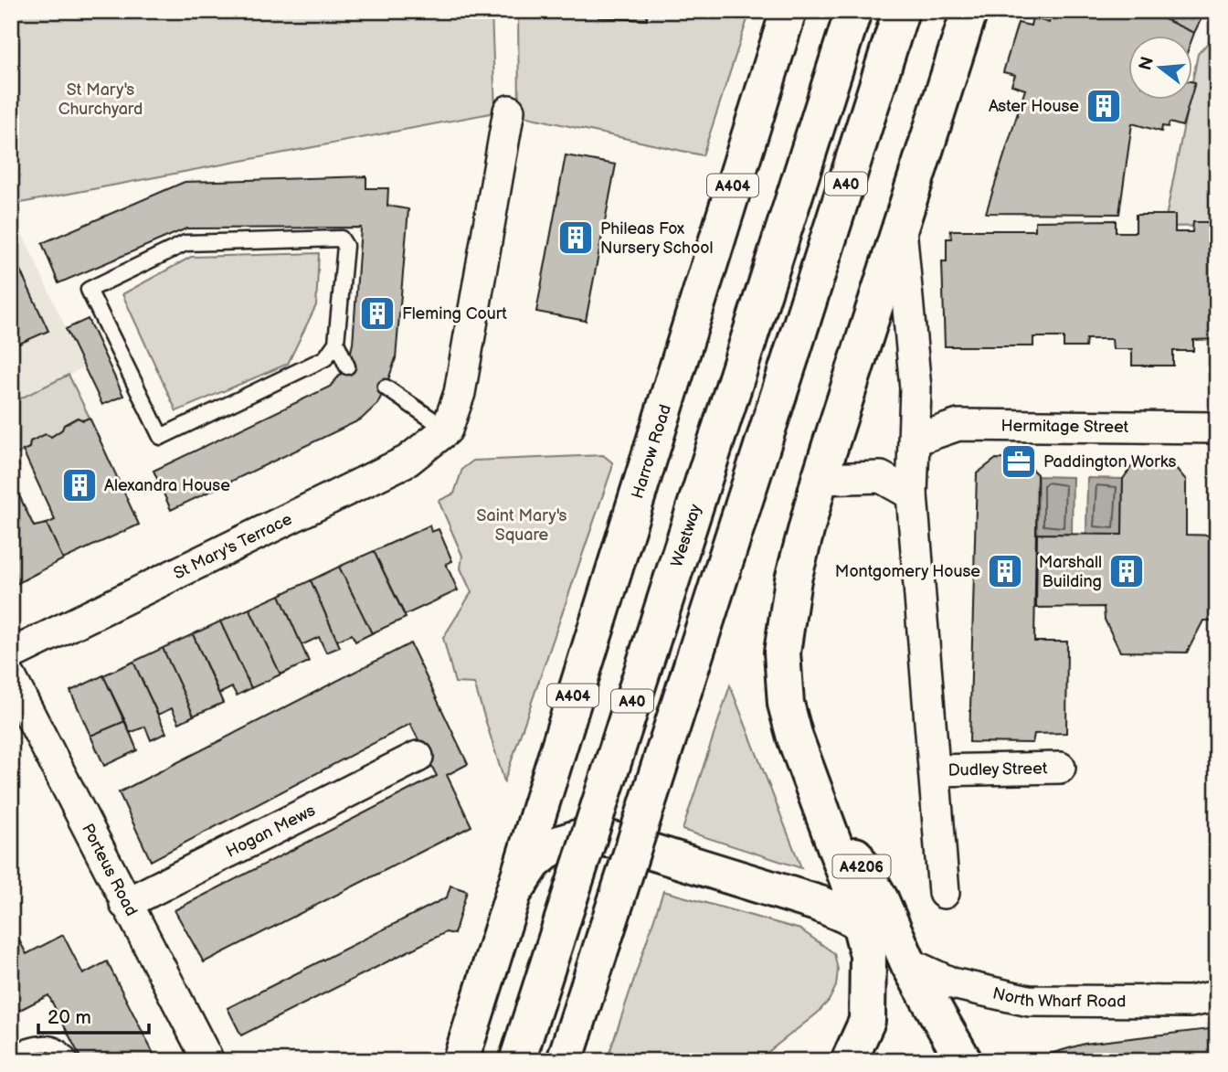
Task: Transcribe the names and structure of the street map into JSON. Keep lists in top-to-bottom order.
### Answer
{
  "streets": {
    "main road": [
      "A40",
      "A404",
      "Harrow Road",
      "Westway",
      "A4206"
    ],
    "street": [
      "Hermitage Street",
      "St Mary's Terrace",
      "Dudley Street",
      "Hogan Mews",
      "Porteus Road",
      "North Wharf Road"
    ]
  },
  "crossings": [
    ["Hogan Mews", "Porteus Road"],
    ["A4206", "North Wharf Road"]
  ],
  "parks": ["St Mary's Churchyard", "Saint Mary's Square"],
  "places": {
    "building": [
      "Aster House",
      "Phileas Fox Nursery School",
      "Fleming Court",
      "Alexandra House",
      "Montgomery House",
      "Marshall Building"
    ],
    "office": ["Paddington Works"]
  },
  "scale_bar": "20 m",
  "north": "left"
}
